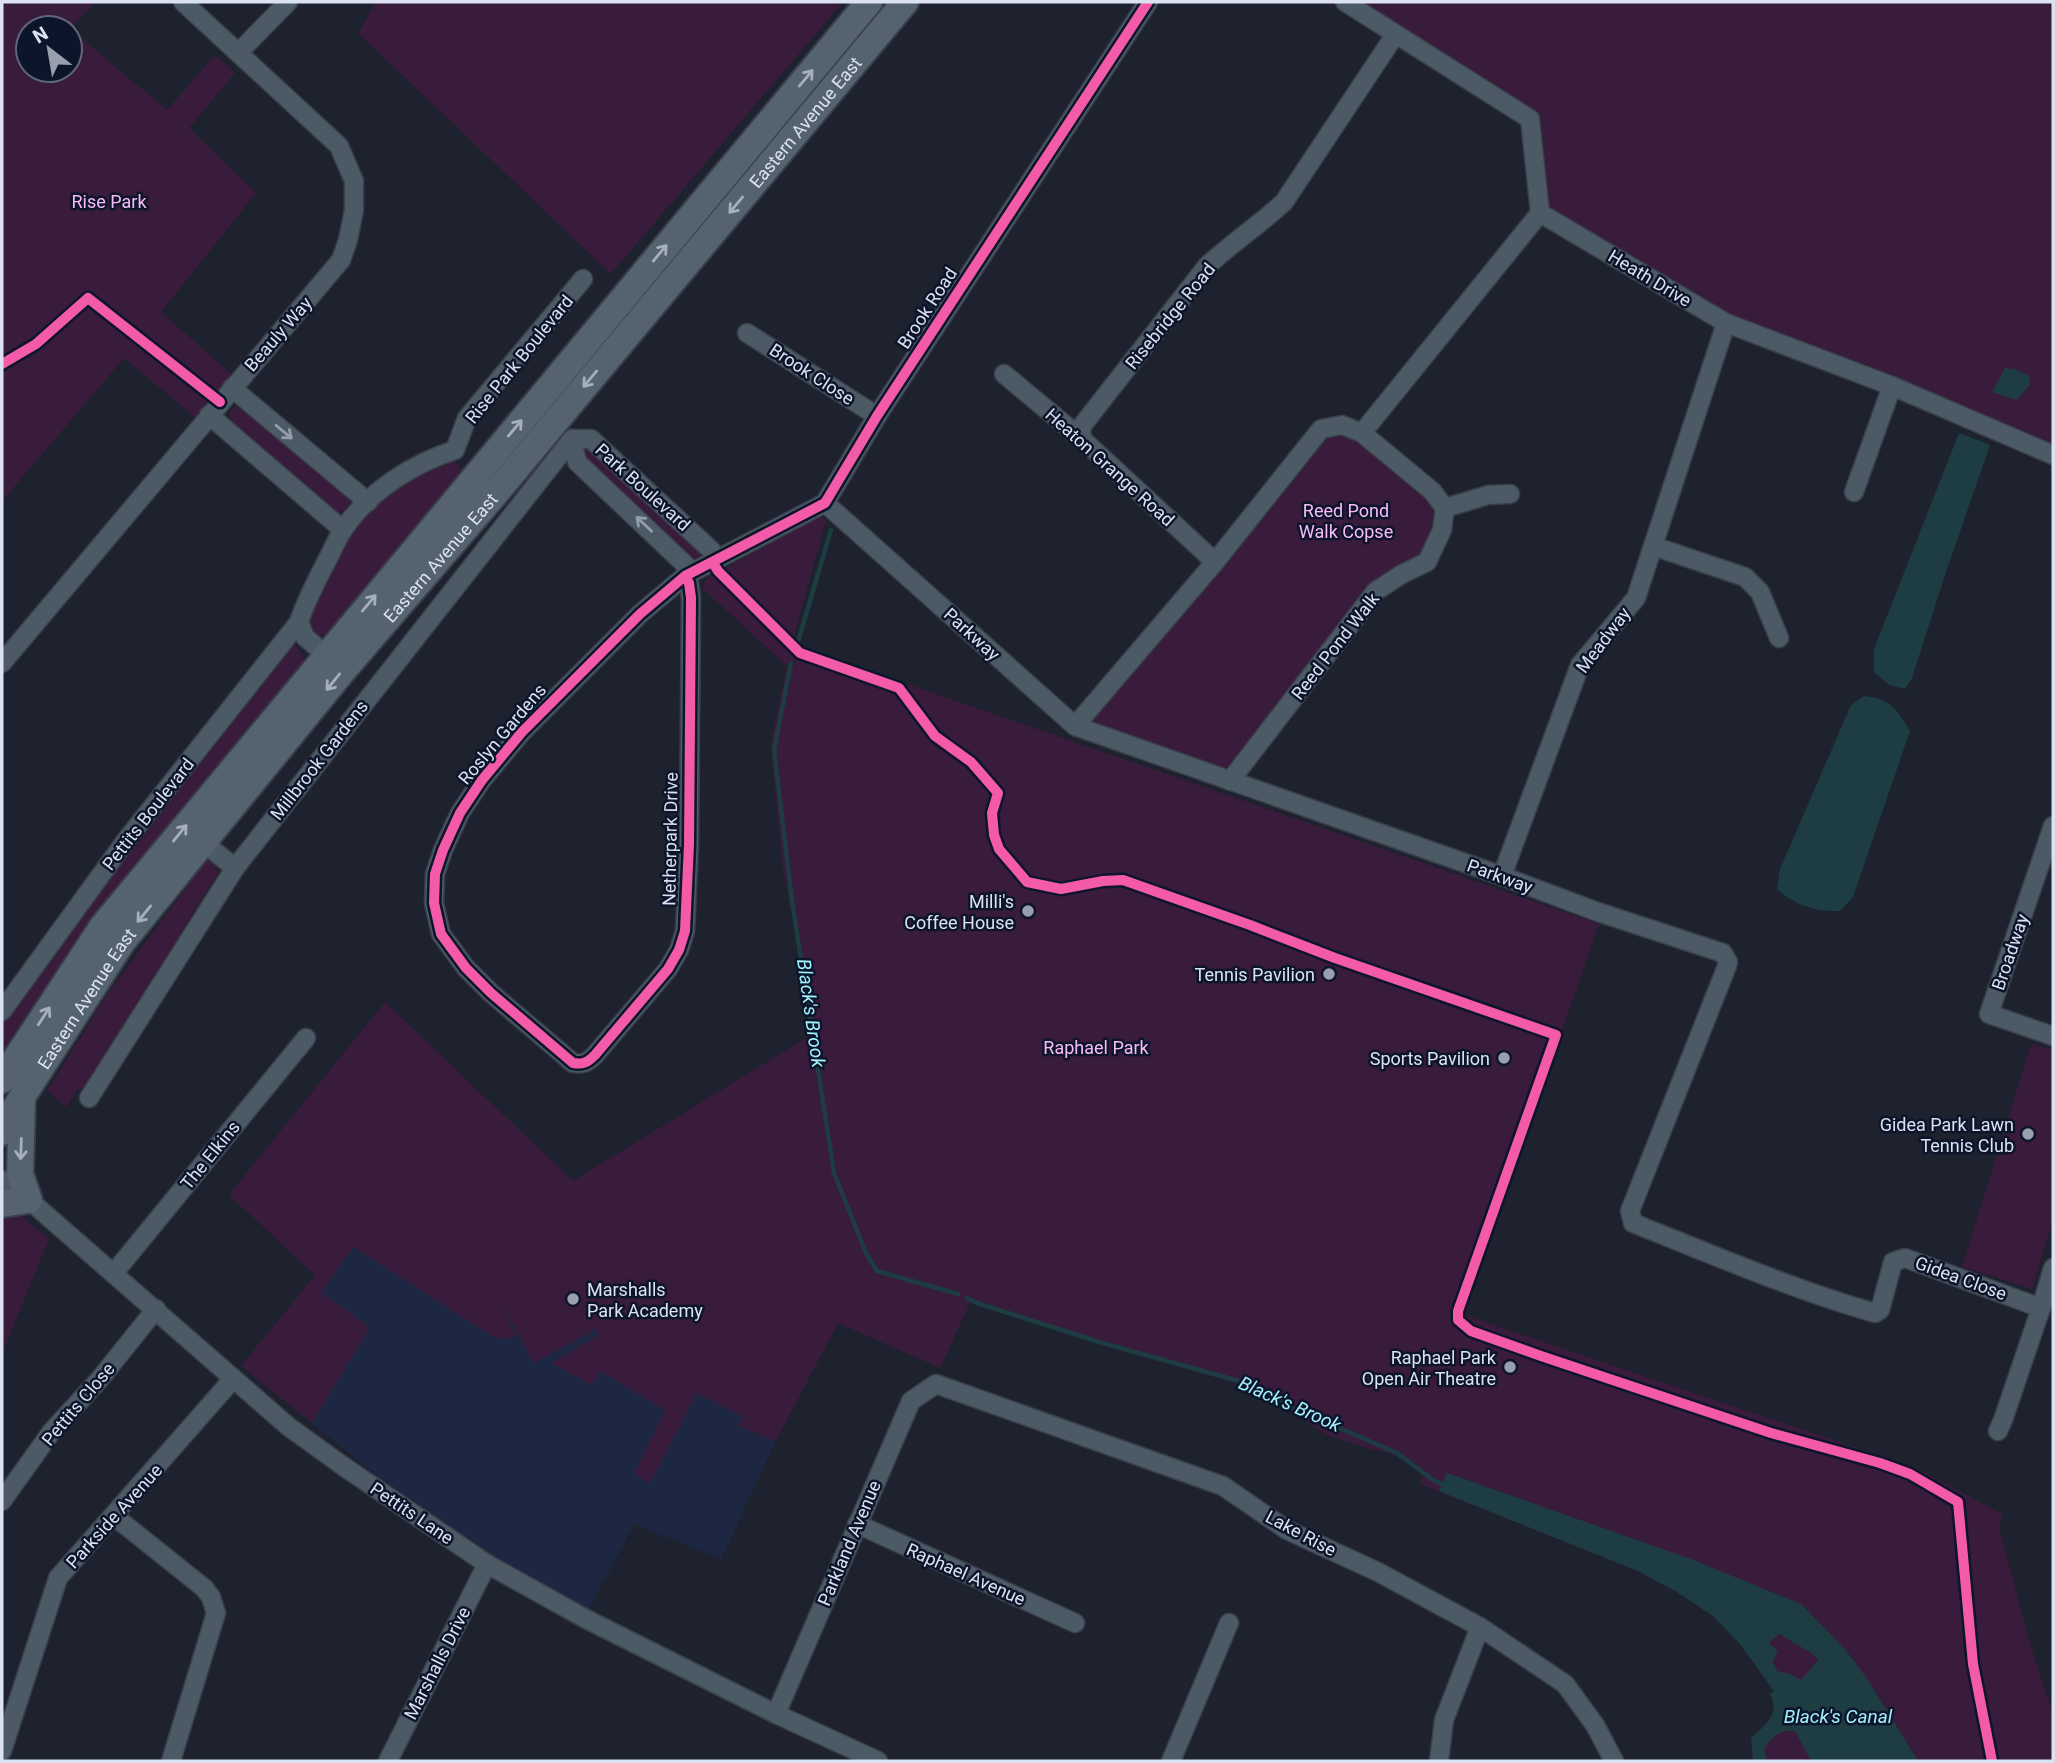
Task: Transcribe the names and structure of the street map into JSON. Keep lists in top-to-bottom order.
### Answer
{
  "streets": {
    "highway": ["Eastern Avenue East"],
    "street": [
      "Heath Drive",
      "Brook Road",
      "Risebridge Road",
      "Beauly Way",
      "Rise Park Boulevard",
      "Brook Close",
      "Heaton Grange Road",
      "Park Boulevard",
      "Parkway",
      "Meadway",
      "Reed Pond Walk",
      "Roslyn Gardens",
      "Millbrook Gardens",
      "Pettits Boulevard",
      "Netherpark Drive",
      "Broadway",
      "The Elkins",
      "Gidea Close",
      "Pettits Close",
      "Pettits Lane",
      "Parkside Avenue",
      "Lake Rise",
      "Parkland Avenue",
      "Raphael Avenue",
      "Marshalls Drive"
    ]
  },
  "crossings": [
    ["Eastern Avenue East", "Park Boulevard"],
    ["Eastern Avenue East", "Millbrook Gardens"],
    ["Heath Drive", "Meadway"],
    ["Brook Road", "Brook Close"],
    ["Brook Road", "Parkway"],
    ["Risebridge Road", "Heaton Grange Road"],
    ["Park Boulevard", "Roslyn Gardens"],
    ["Park Boulevard", "Millbrook Gardens"],
    ["Park Boulevard", "Netherpark Drive"],
    ["Parkway", "Meadway"],
    ["Parkway", "Reed Pond Walk"],
    ["Parkway", "Gidea Close"],
    ["Roslyn Gardens", "Netherpark Drive"],
    ["The Elkins", "Pettits Lane"],
    ["Pettits Close", "Pettits Lane"],
    ["Pettits Lane", "Parkside Avenue"],
    ["Pettits Lane", "Parkland Avenue"],
    ["Pettits Lane", "Marshalls Drive"],
    ["Lake Rise", "Parkland Avenue"],
    ["Parkland Avenue", "Raphael Avenue"]
  ],
  "water": ["Black's Brook", "Black's Canal"],
  "parks": ["Rise Park", "Reed Pond Walk Copse", "Raphael Park"],
  "places": [
    "Milli's Coffee House",
    "Tennis Pavilion",
    "Sports Pavilion",
    "Gidea Park Lawn Tennis Club",
    "Marshalls Park Academy",
    "Raphael Park Open Air Theatre"
  ],
  "north": "top left"
}
